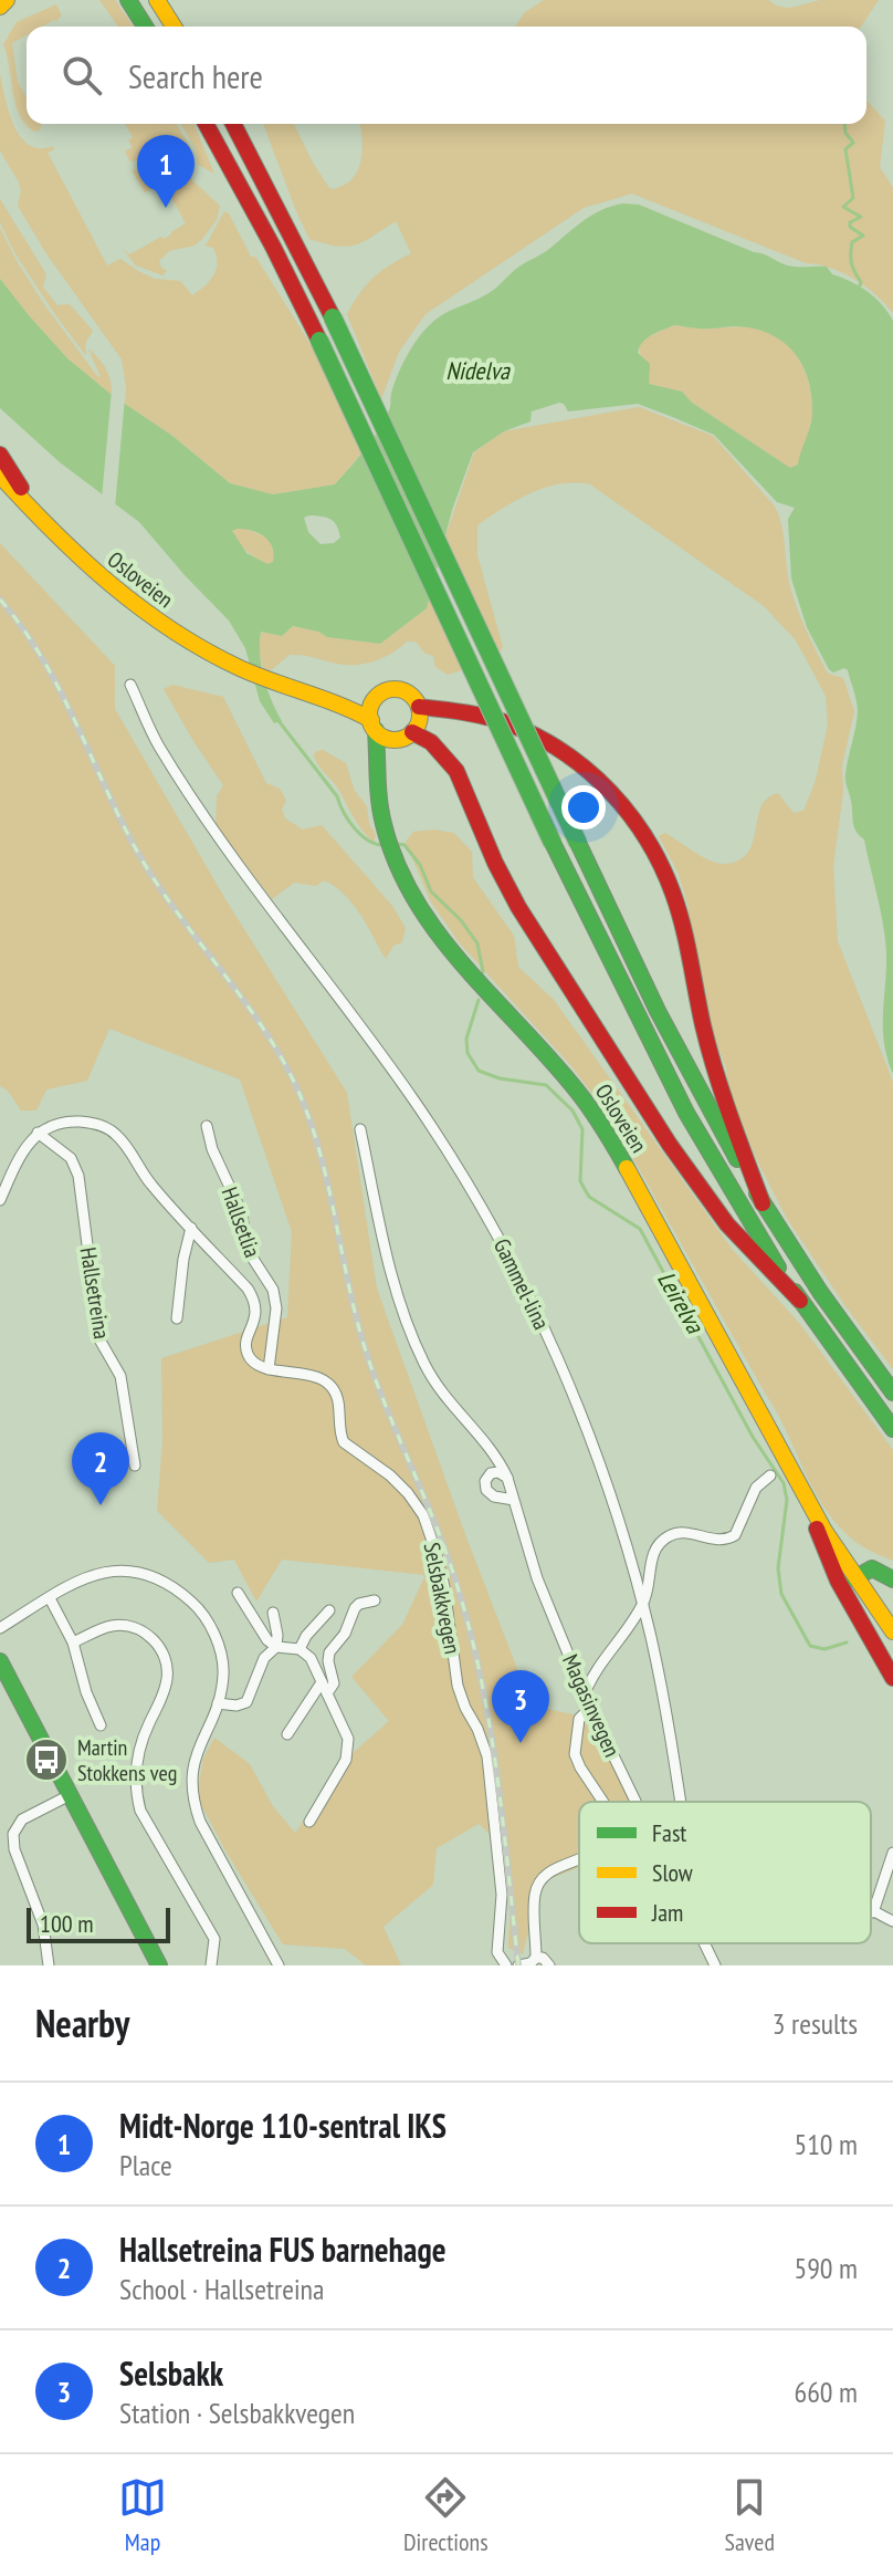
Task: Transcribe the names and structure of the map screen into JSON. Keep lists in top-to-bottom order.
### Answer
{
  "streets": {
    "main road": ["Osloveien"],
    "street": [
      "Hallsetlia",
      "Gammel-lina",
      "Hallsetreina",
      "Selsbakkvegen",
      "Magasinvegen"
    ]
  },
  "crossings": [
    ["Hallsetlia", "Selsbakkvegen"]
  ],
  "water": ["Nidelva", "Leirelva"],
  "places": {
    "bus stop": ["Martin Stokkens veg"]
  },
  "legend": ["Fast", "Slow", "Jam"],
  "scale_bar": "100 m",
  "page": {
    "search": "Search here",
    "pins": ["1", "2", "3"],
    "scale": "100 m",
    "heading": ["Nearby", "3 results"],
    "list": [
      {
        "mark": "1",
        "name": "Midt-Norge 110-sentral IKS",
        "note": "Place",
        "value": "510 m"
      },
      {
        "mark": "2",
        "name": "Hallsetreina FUS barnehage",
        "note": "School · Hallsetreina",
        "value": "590 m"
      },
      {
        "mark": "3",
        "name": "Selsbakk",
        "note": "Station · Selsbakkvegen",
        "value": "660 m"
      }
    ],
    "nav": ["Map", "Directions", "Saved"]
  }
}
